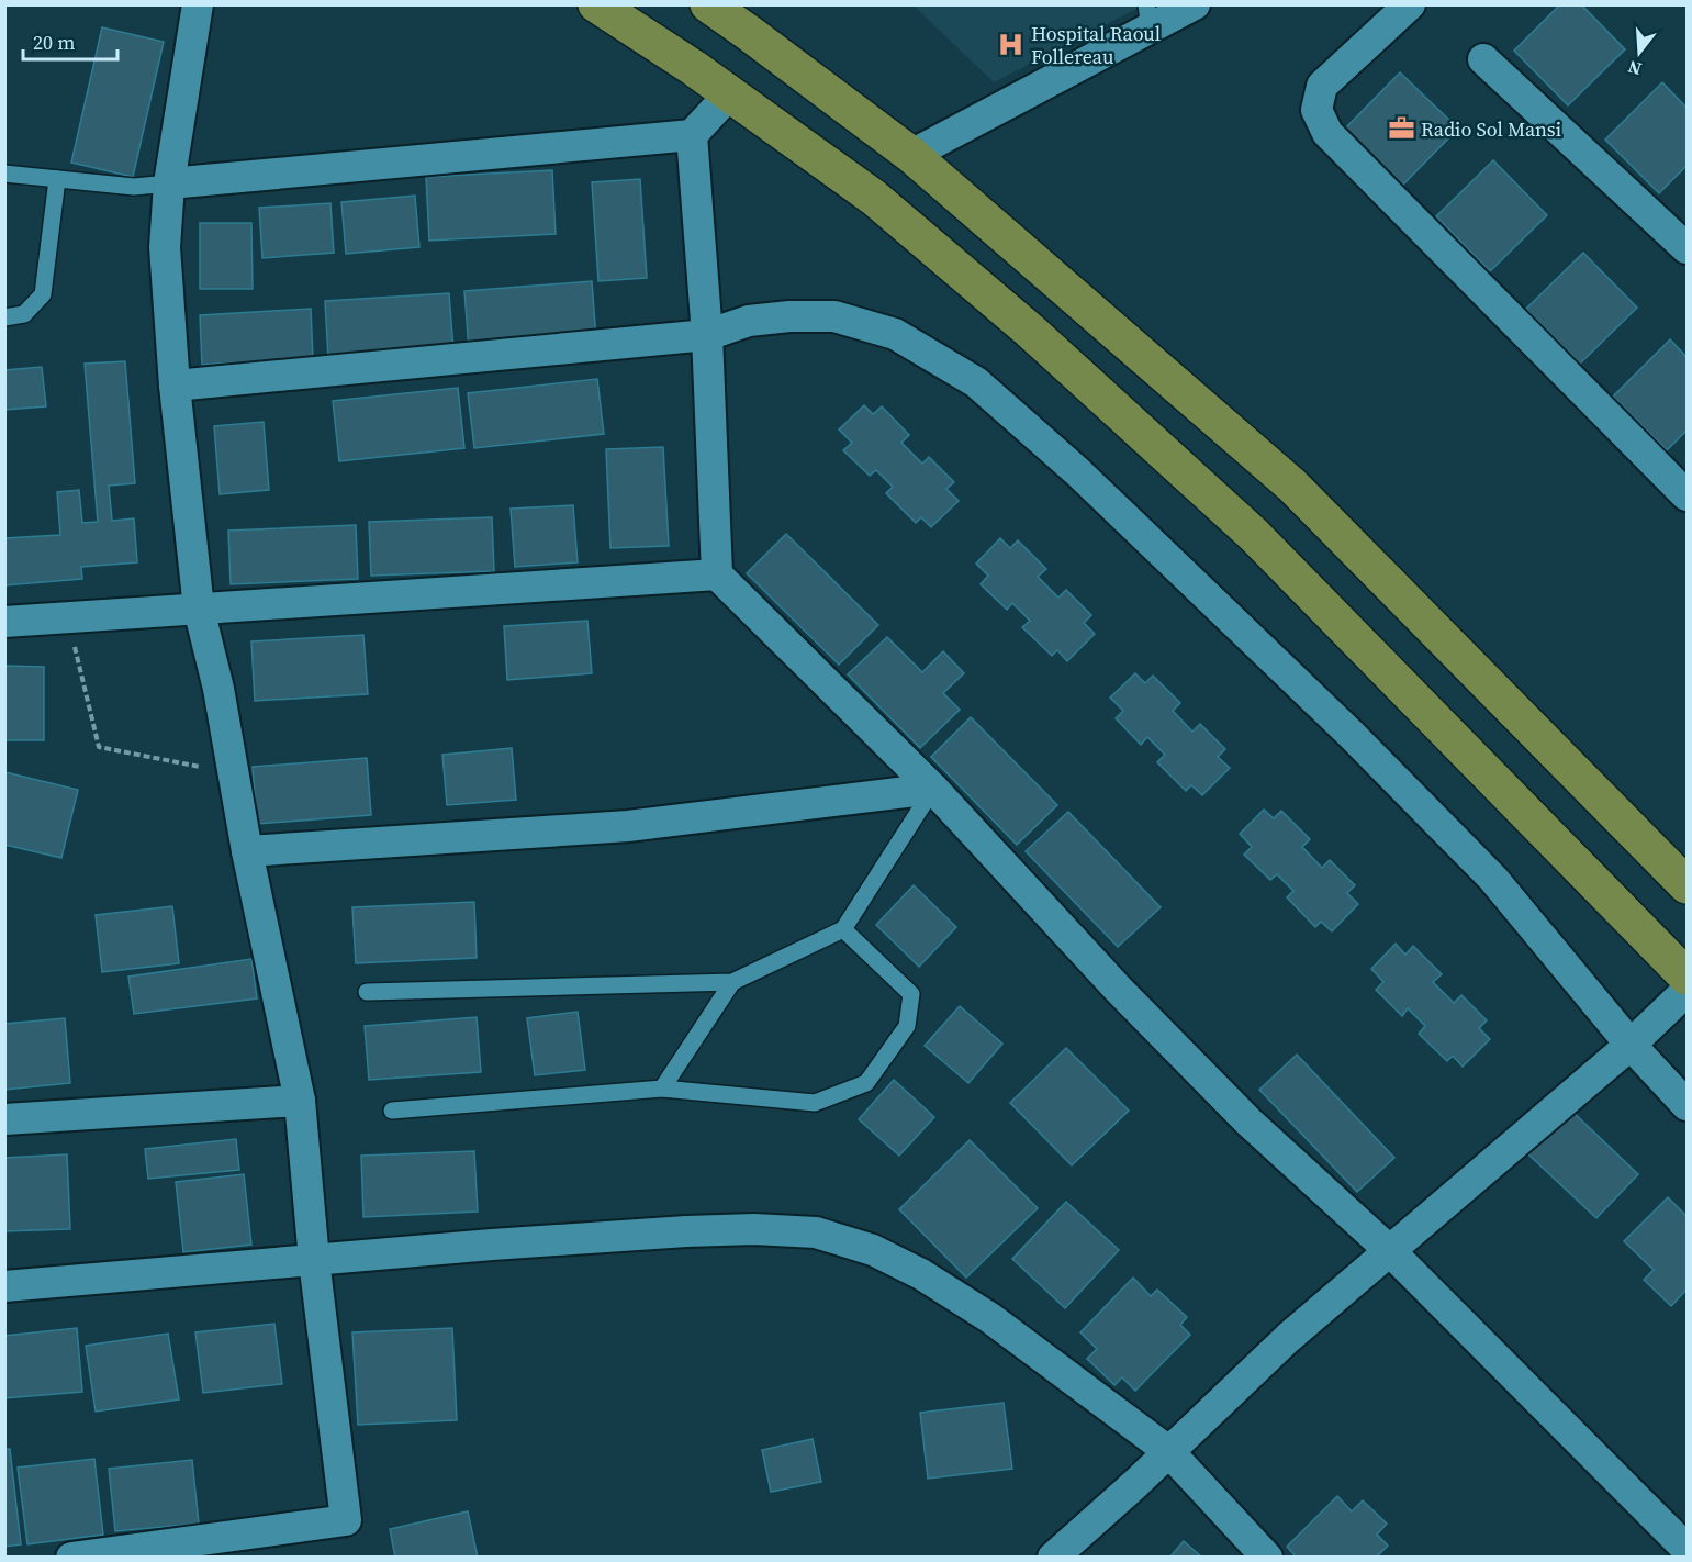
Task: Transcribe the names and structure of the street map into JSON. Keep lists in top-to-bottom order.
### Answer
{
  "places": {
    "hospital": ["Hospital Raoul Follereau"],
    "office": ["Radio Sol Mansi"]
  },
  "scale_bar": "20 m",
  "north": "bottom"
}
